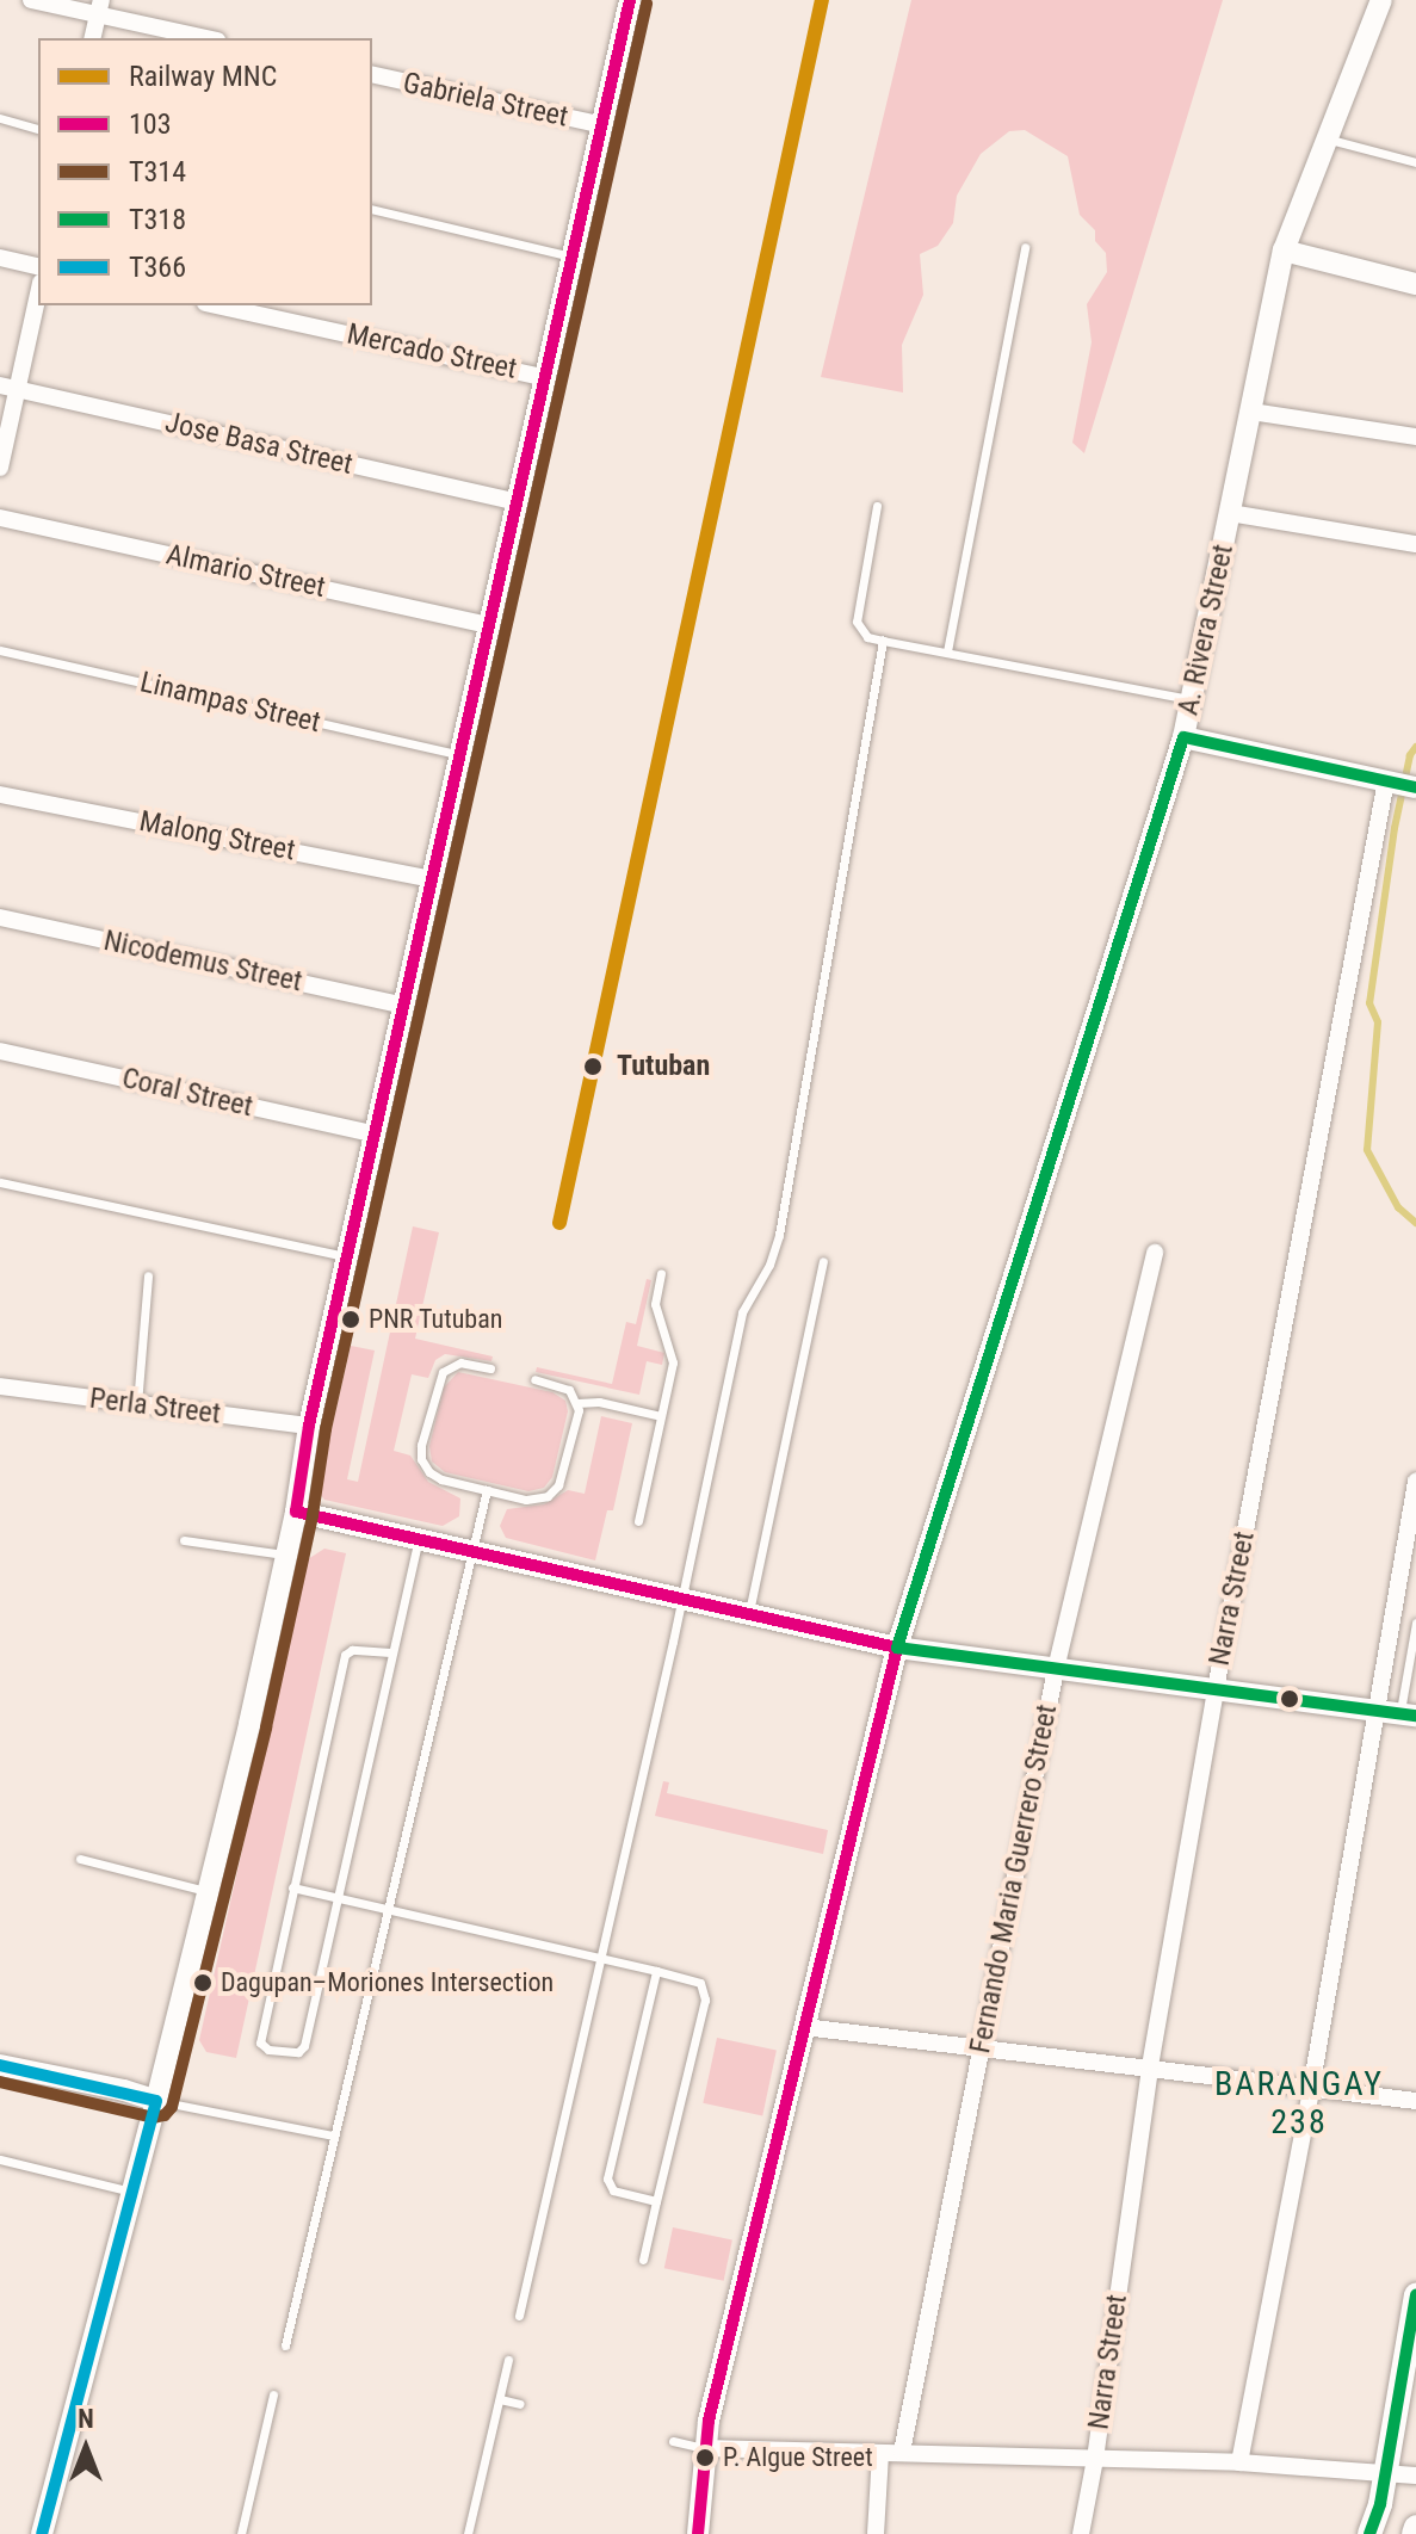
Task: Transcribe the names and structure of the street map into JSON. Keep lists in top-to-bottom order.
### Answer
{
  "streets": {
    "street": [
      "Gabriela Street",
      "Mercado Street",
      "Jose Basa Street",
      "Almario Street",
      "A. Rivera Street",
      "Malong Street",
      "Nicodemus Street",
      "Coral Street",
      "Perla Street",
      "Narra Street",
      "Fernando Maria Guerrero Street"
    ],
    "lane": ["Linampas Street"]
  },
  "districts": ["BARANGAY 238"],
  "places": [
    "Tutuban",
    "PNR Tutuban",
    "Dagupan–Moriones Intersection",
    "P. Algue Street"
  ],
  "lines": [
    "rail line MNC",
    "transit line 103",
    "transit line T314",
    "transit line T318",
    "transit line T366"
  ],
  "legend": [
    "Railway MNC",
    "103",
    "T314",
    "T318",
    "T366"
  ],
  "north": "top"
}
